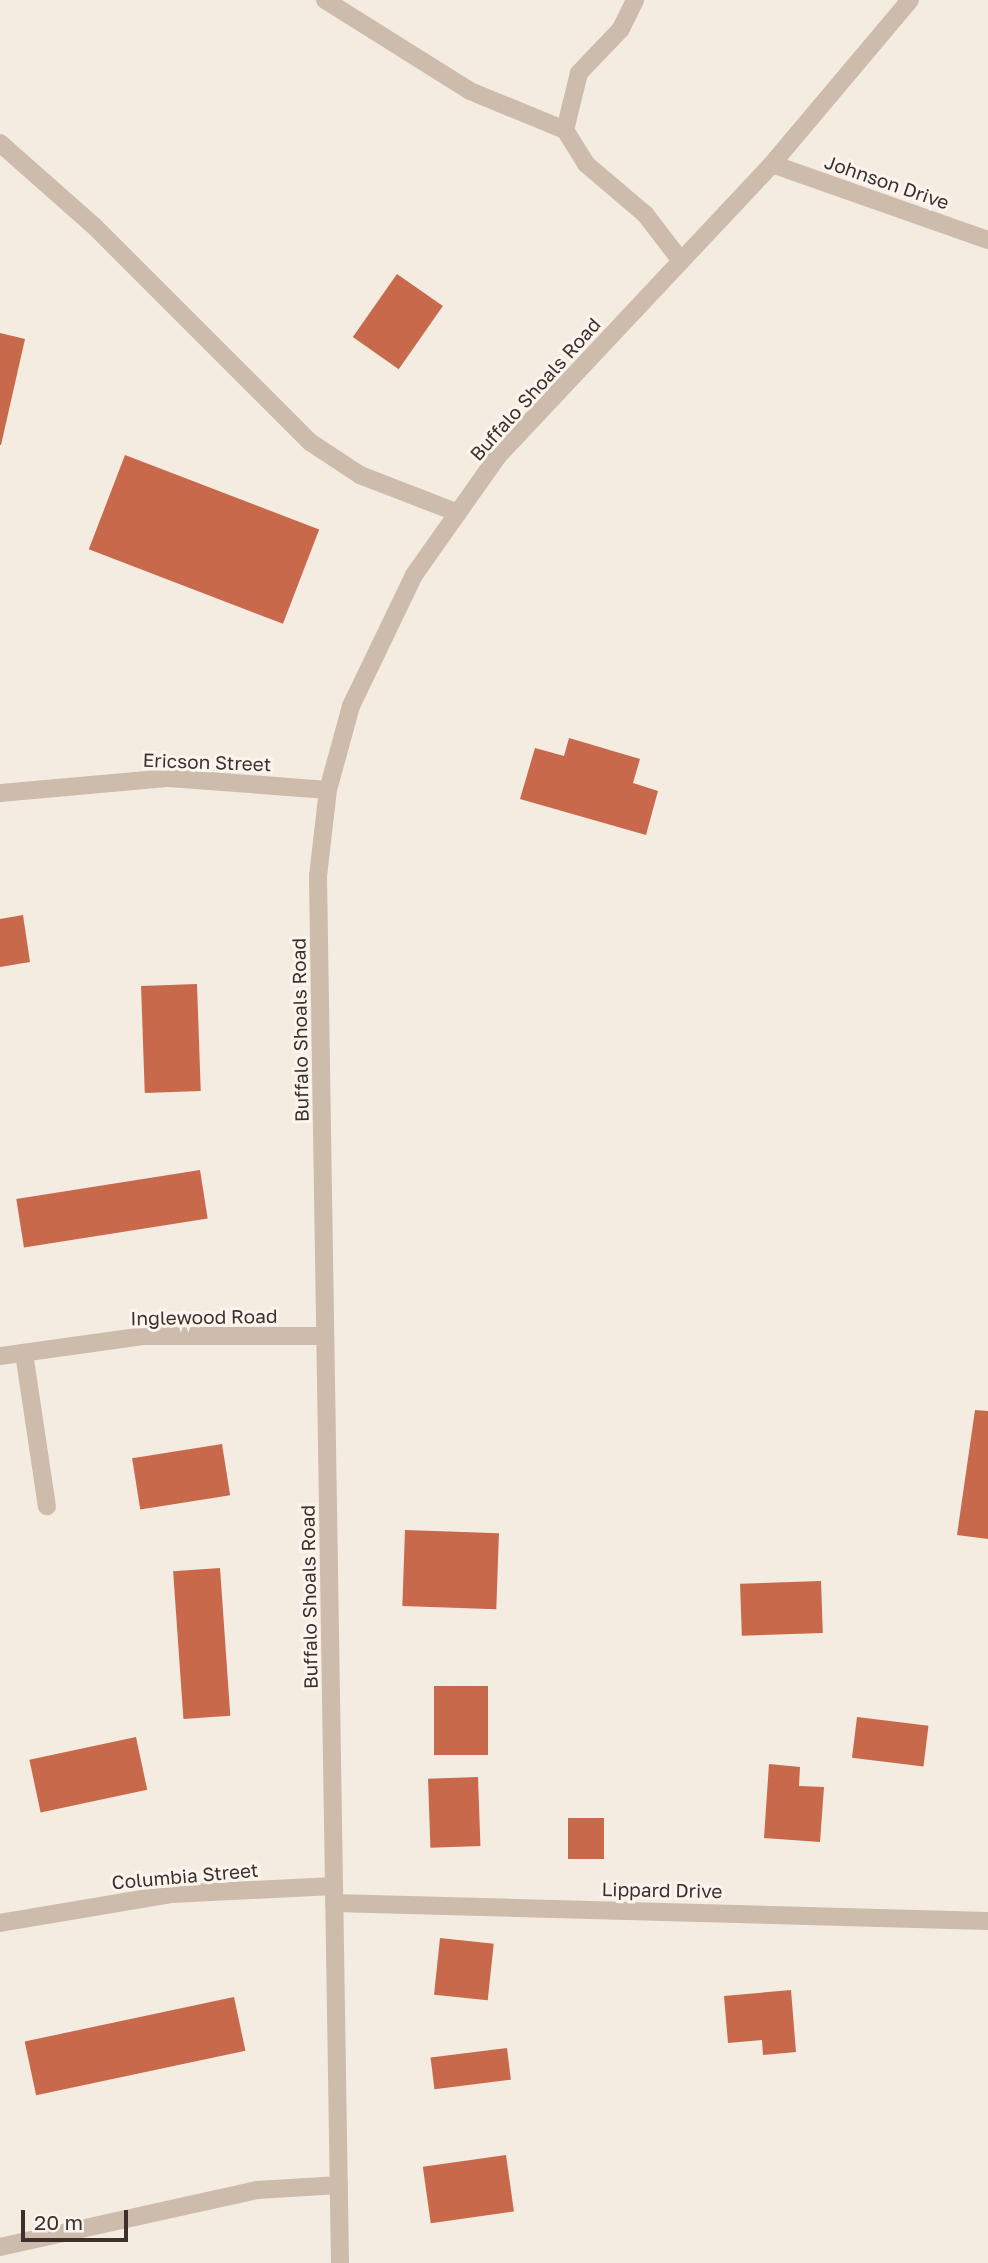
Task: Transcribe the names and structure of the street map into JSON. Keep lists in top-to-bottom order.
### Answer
{
  "streets": {
    "street": [
      "Johnson Drive",
      "Buffalo Shoals Road",
      "Ericson Street",
      "Inglewood Road",
      "Columbia Street",
      "Lippard Drive"
    ]
  },
  "crossings": [
    ["Johnson Drive", "Buffalo Shoals Road"],
    ["Buffalo Shoals Road", "Ericson Street"],
    ["Buffalo Shoals Road", "Inglewood Road"],
    ["Buffalo Shoals Road", "Columbia Street"],
    ["Buffalo Shoals Road", "Lippard Drive"],
    ["Columbia Street", "Lippard Drive"]
  ],
  "scale_bar": "20 m"
}
